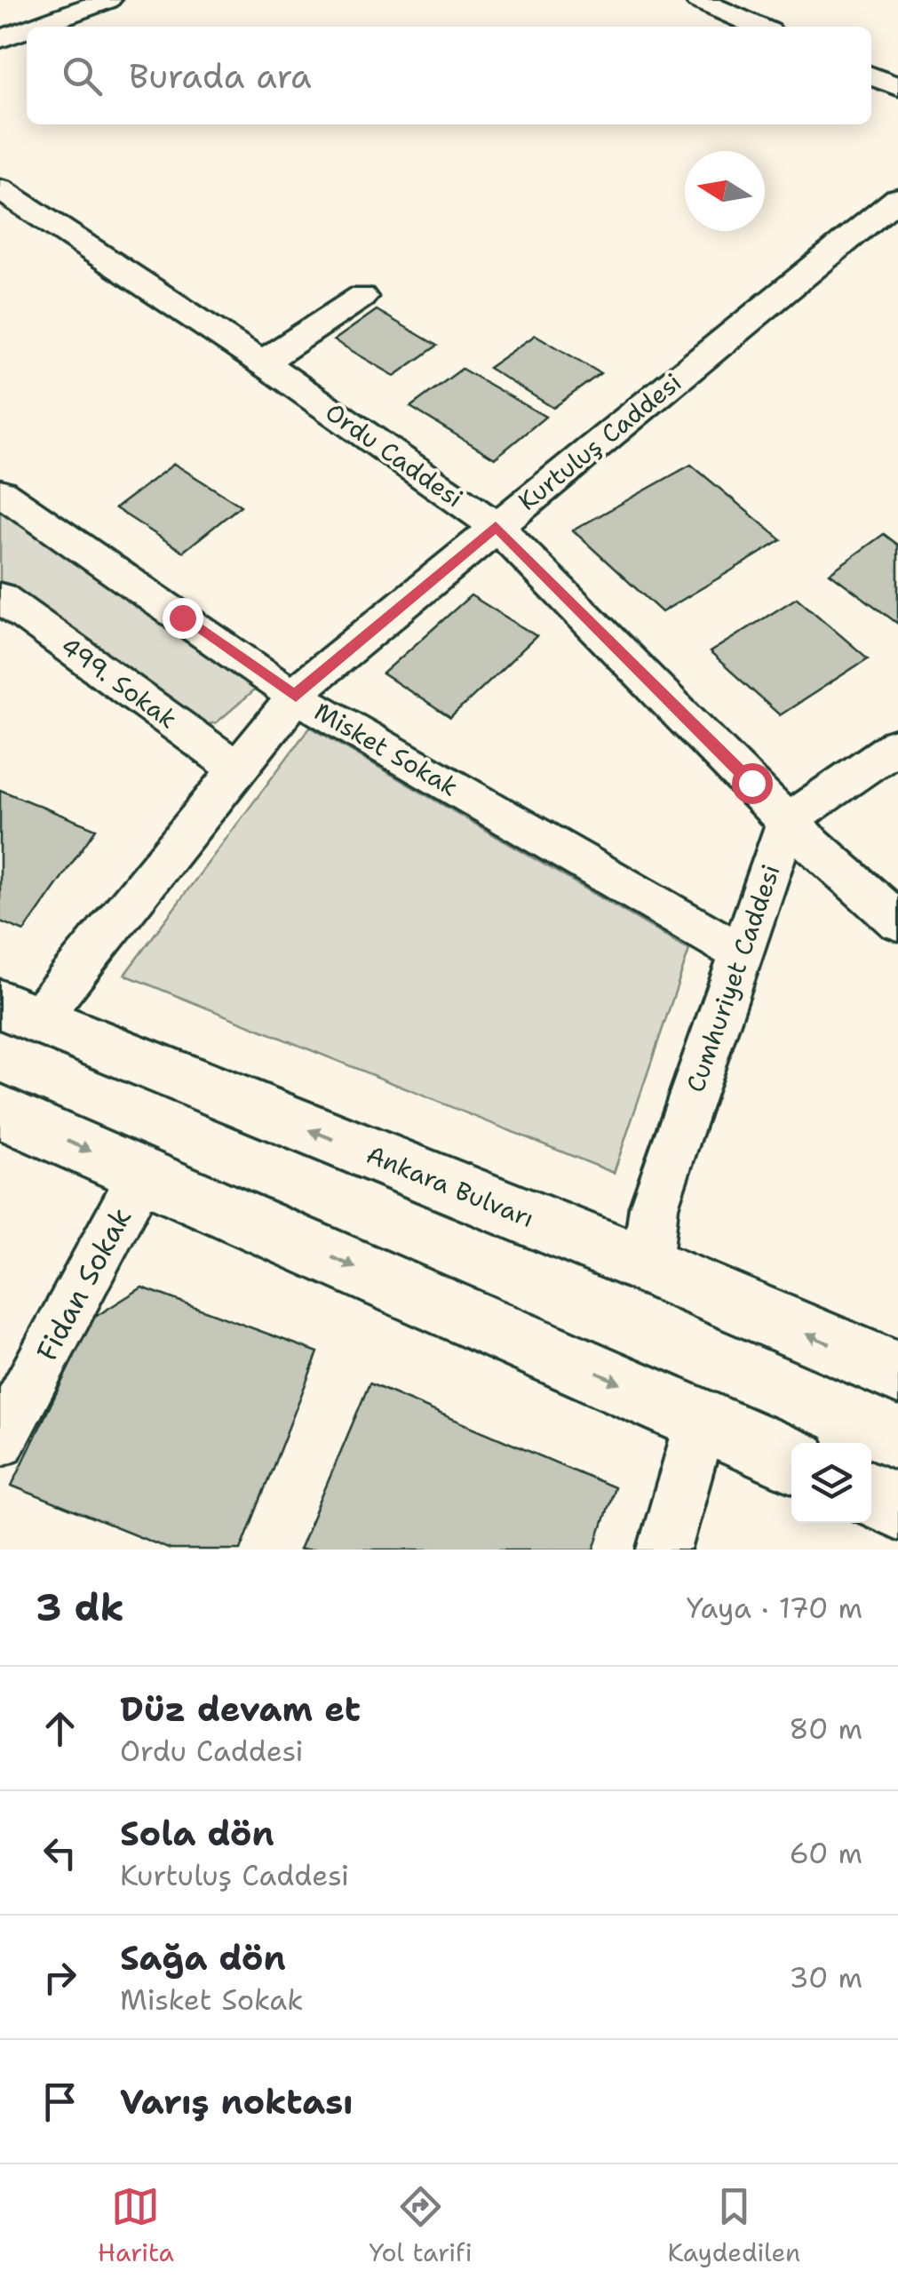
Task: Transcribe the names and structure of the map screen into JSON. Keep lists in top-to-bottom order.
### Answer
{
  "streets": {
    "main road": ["Ankara Bulvarı"],
    "street": [
      "Kurtuluş Caddesi",
      "Ordu Caddesi",
      "499. Sokak",
      "Misket Sokak",
      "Cumhuriyet Caddesi",
      "Fidan Sokak"
    ]
  },
  "crossings": [
    ["Kurtuluş Caddesi", "Ordu Caddesi"],
    ["Kurtuluş Caddesi", "499. Sokak"],
    ["Kurtuluş Caddesi", "Misket Sokak"],
    ["Kurtuluş Caddesi", "Ankara Bulvarı"],
    ["Ordu Caddesi", "Cumhuriyet Caddesi"],
    ["Misket Sokak", "Cumhuriyet Caddesi"],
    ["Cumhuriyet Caddesi", "Ankara Bulvarı"]
  ],
  "north": "left",
  "page": {
    "search": "Burada ara",
    "heading": ["3 dk", "Yaya · 170 m"],
    "list": [
      ["Düz devam et", "Ordu Caddesi", "80 m"],
      ["Sola dön", "Kurtuluş Caddesi", "60 m"],
      ["Sağa dön", "Misket Sokak", "30 m"],
      "Varış noktası"
    ],
    "nav": ["Harita", "Yol tarifi", "Kaydedilen"]
  }
}
